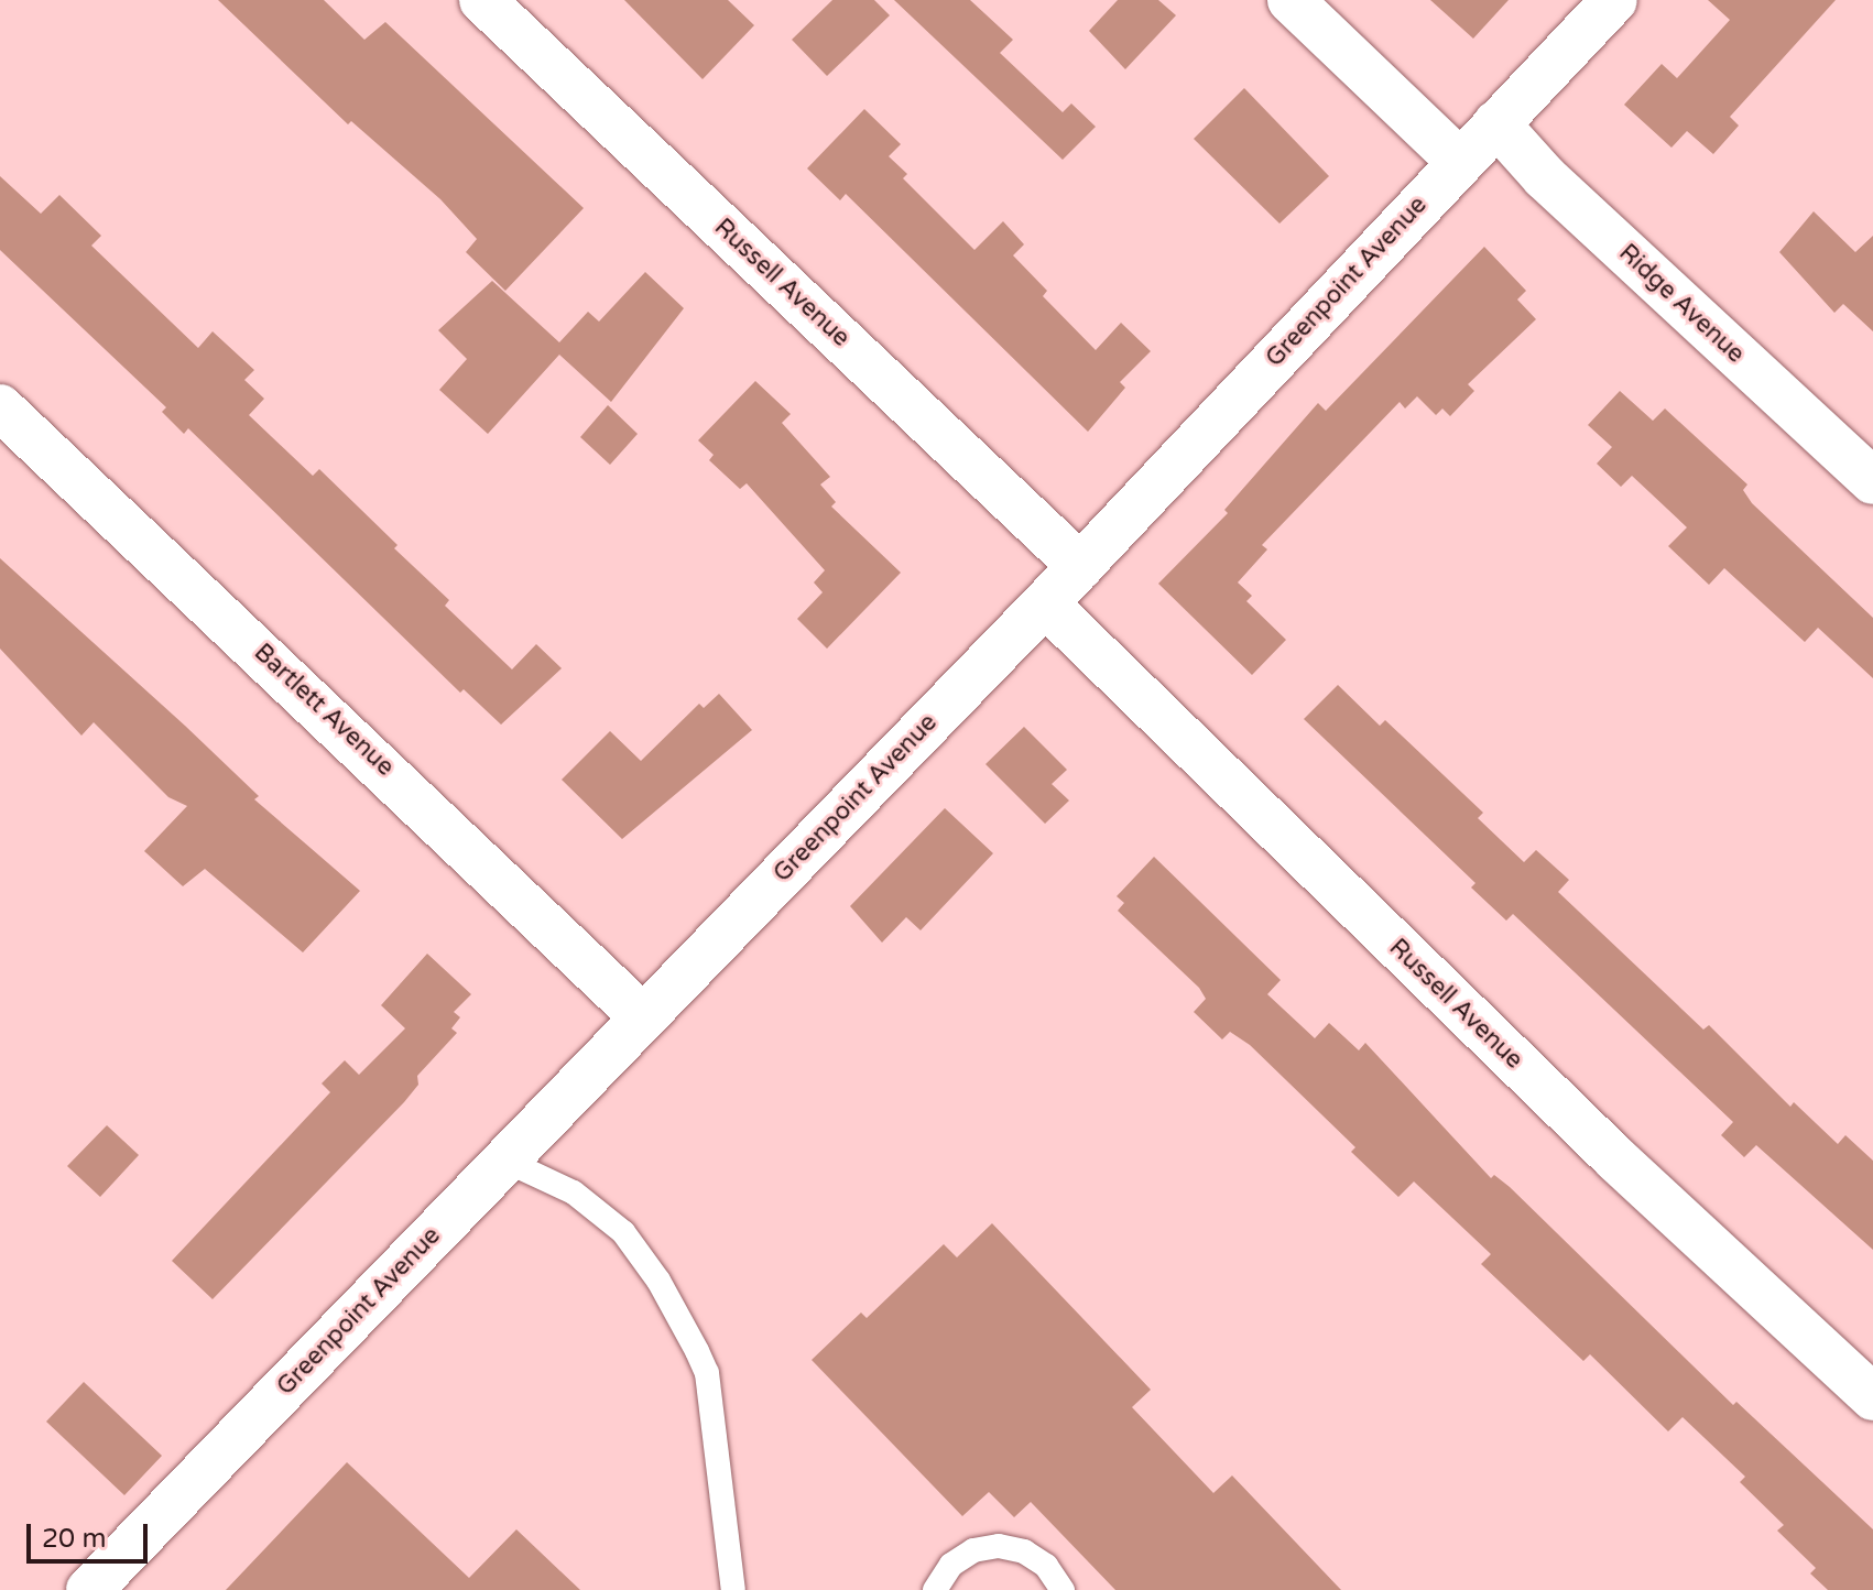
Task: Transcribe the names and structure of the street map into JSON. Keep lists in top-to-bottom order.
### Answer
{
  "streets": {
    "street": [
      "Greenpoint Avenue",
      "Russell Avenue",
      "Ridge Avenue",
      "Bartlett Avenue"
    ]
  },
  "crossings": [
    ["Greenpoint Avenue", "Russell Avenue"],
    ["Greenpoint Avenue", "Ridge Avenue"],
    ["Greenpoint Avenue", "Bartlett Avenue"]
  ],
  "scale_bar": "20 m"
}
